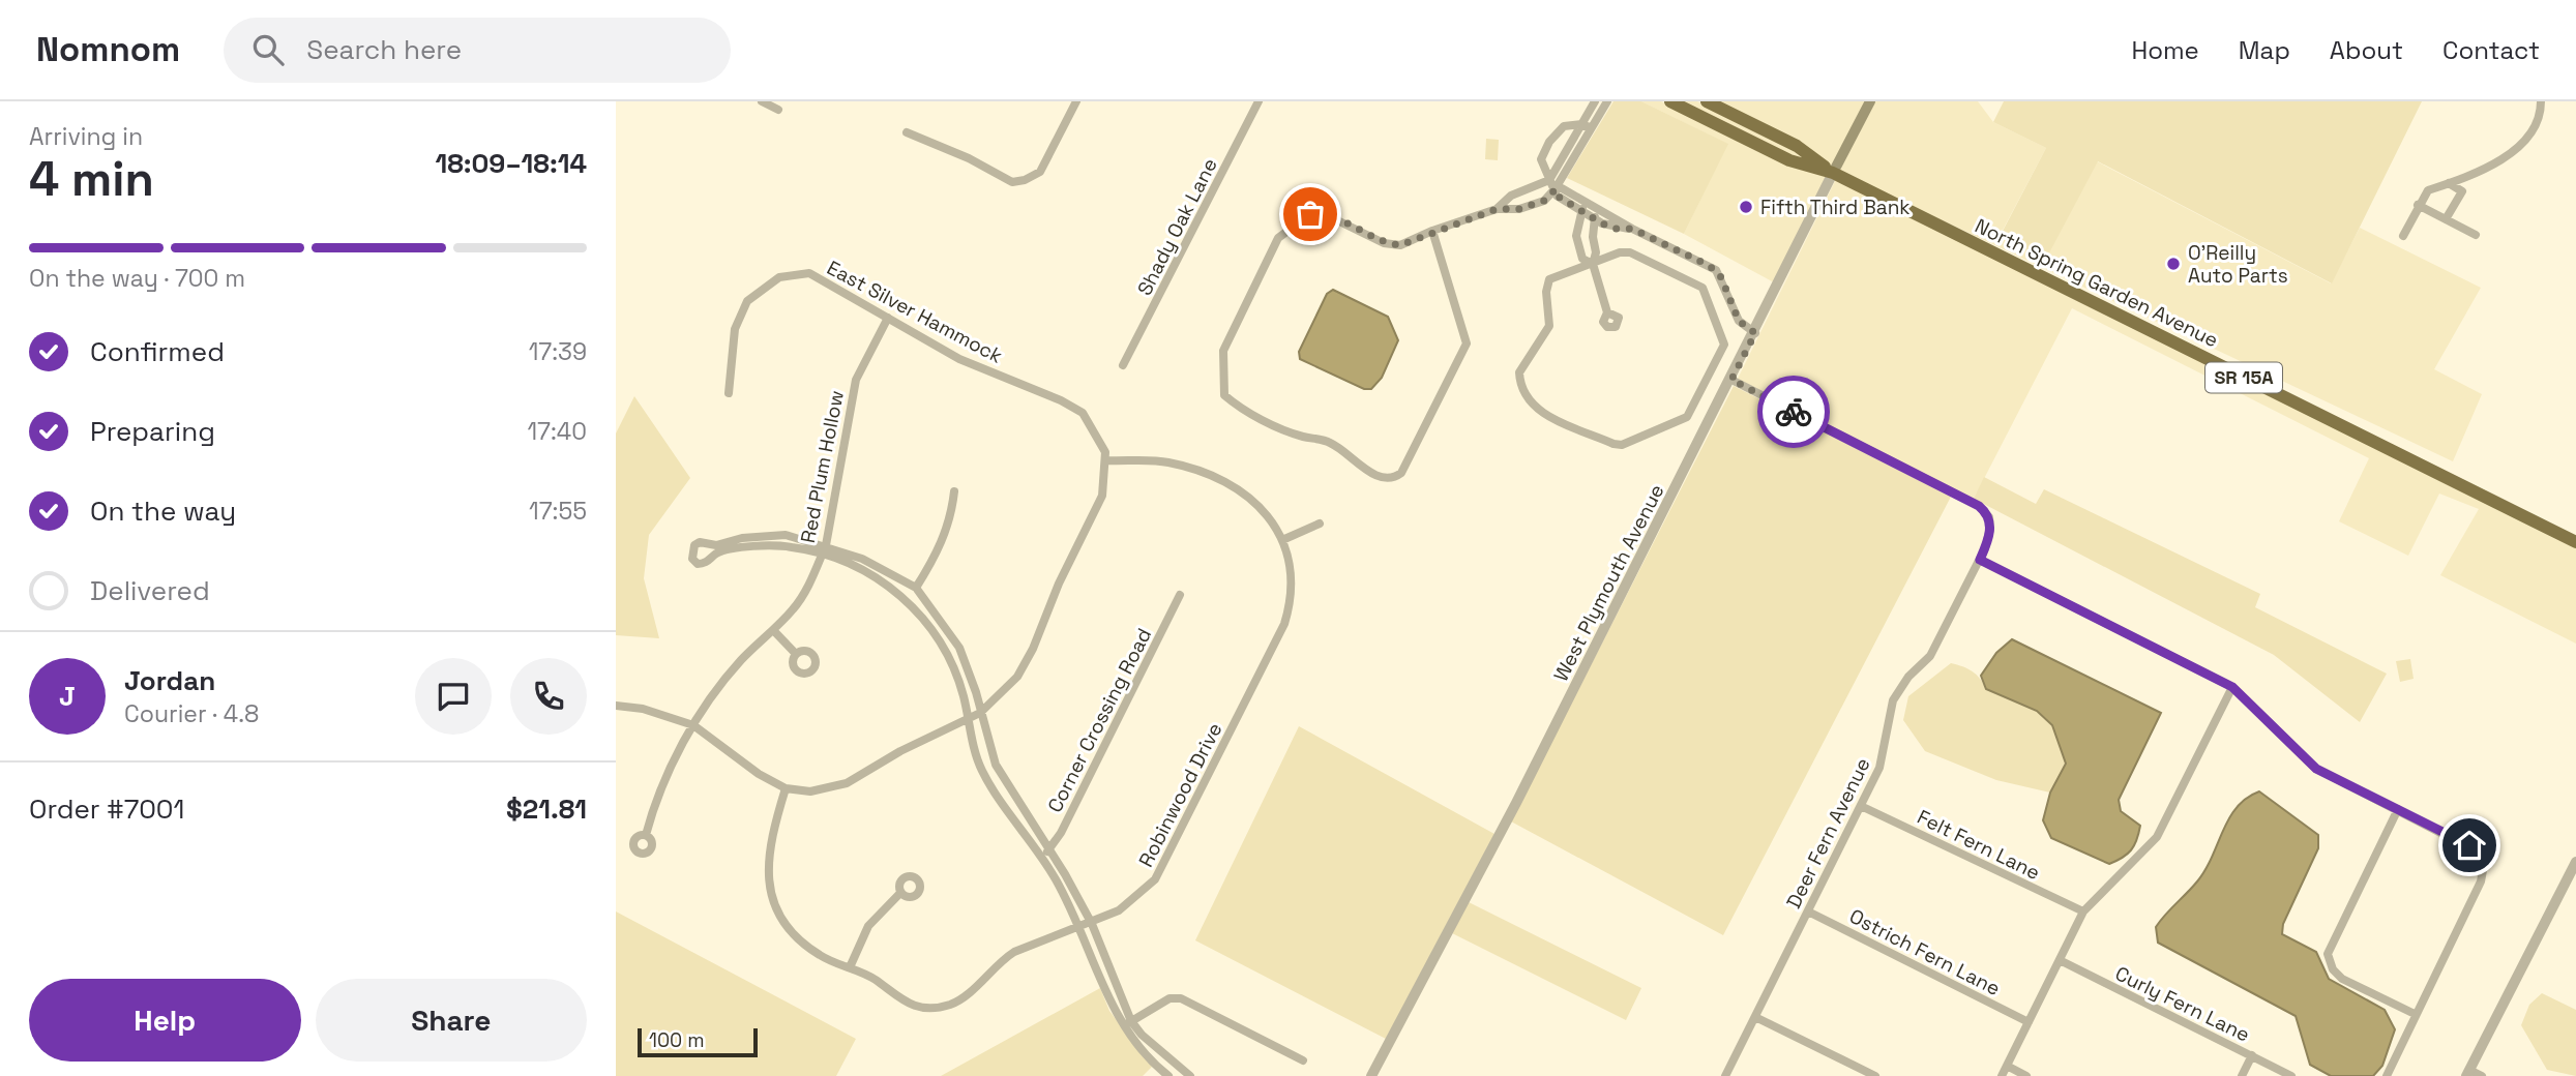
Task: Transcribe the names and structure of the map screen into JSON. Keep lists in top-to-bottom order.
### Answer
{
  "streets": {
    "highway": ["North Spring Garden Avenue", "SR 15A"],
    "main road": ["West Plymouth Avenue"],
    "street": [
      "Shady Oak Lane",
      "East Silver Hammock",
      "Red Plum Hollow",
      "Corner Crossing Road",
      "Robinwood Drive",
      "Deer Fern Avenue",
      "Felt Fern Lane",
      "Ostrich Fern Lane",
      "Curly Fern Lane"
    ]
  },
  "crossings": [
    ["North Spring Garden Avenue", "West Plymouth Avenue"],
    ["East Silver Hammock", "Red Plum Hollow"],
    ["East Silver Hammock", "Robinwood Drive"],
    ["West Plymouth Avenue", "Deer Fern Avenue"],
    ["Deer Fern Avenue", "Felt Fern Lane"],
    ["Deer Fern Avenue", "Ostrich Fern Lane"]
  ],
  "places": ["Fifth Third Bank", "O'Reilly Auto Parts"],
  "scale_bar": "100 m",
  "page": {
    "header": "Nomnom",
    "search": "Search here",
    "nav": [
      "Home",
      "Map",
      "About",
      "Contact"
    ],
    "heading": ["4 min", "Arriving in", "18:09–18:14"],
    "panel": [
      "Jordan",
      "Courier · 4.8",
      "Order #7001",
      "$21.81"
    ],
    "bar": "On the way · 700 m",
    "list": [
      ["Confirmed", "17:39"],
      ["Preparing", "17:40"],
      ["On the way", "17:55"],
      "Delivered"
    ],
    "round": "J",
    "buttons": ["Help", "Share"],
    "scale": "100 m"
  }
}
